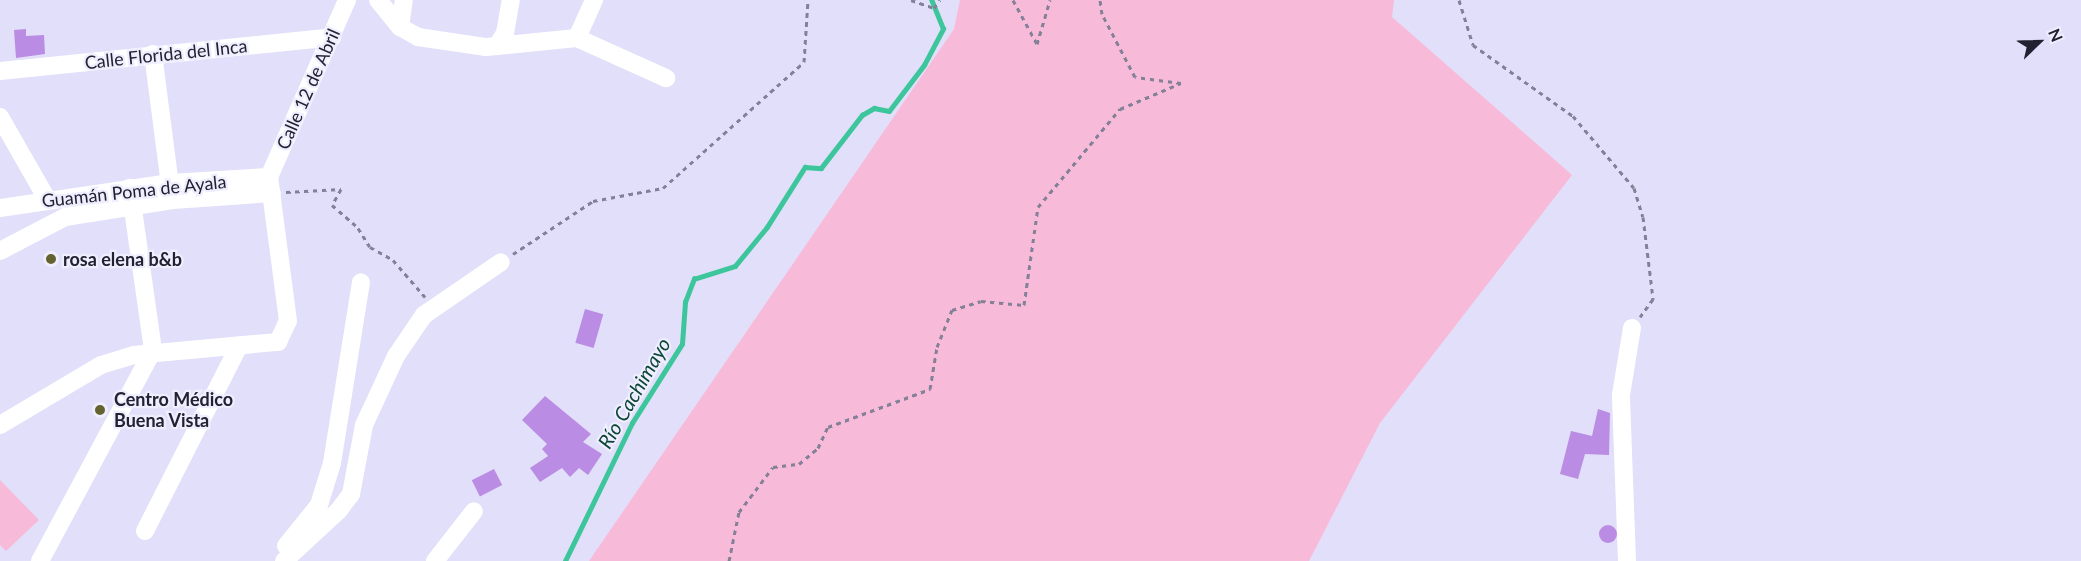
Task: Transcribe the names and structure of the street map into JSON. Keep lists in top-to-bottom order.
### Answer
{
  "streets": {
    "street": ["Calle Florida del Inca", "Calle 12 de Abril", "Guamán Poma de Ayala"]
  },
  "crossings": [
    ["Calle Florida del Inca", "Calle 12 de Abril"],
    ["Calle 12 de Abril", "Guamán Poma de Ayala"]
  ],
  "water": ["Río Cachimayo"],
  "places": ["rosa elena b&b", "Centro Médico Buena Vista"],
  "north": "top right"
}
